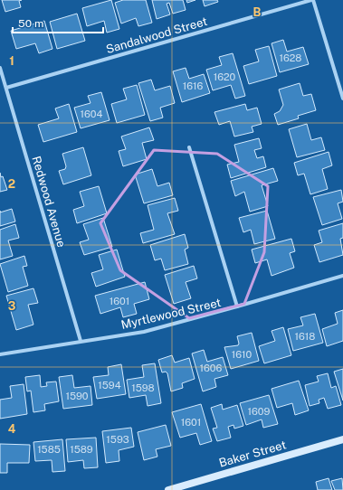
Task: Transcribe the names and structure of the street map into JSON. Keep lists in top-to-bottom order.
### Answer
{
  "streets": {
    "street": [
      "Sandalwood Street",
      "Redwood Avenue",
      "Myrtlewood Street",
      "Baker Street"
    ]
  },
  "crossings": [
    ["Sandalwood Street", "Redwood Avenue"],
    ["Redwood Avenue", "Myrtlewood Street"]
  ],
  "house_numbers": [
    "1628",
    "1620",
    "1616",
    "1604",
    "1601",
    "1618",
    "1610",
    "1606",
    "1594",
    "1598",
    "1590",
    "1609",
    "1601",
    "1593",
    "1585",
    "1589"
  ],
  "scale_bar": "50 m",
  "grid": {
    "columns": ["B"],
    "rows": [
      "1",
      "2",
      "3",
      "4"
    ]
  }
}
